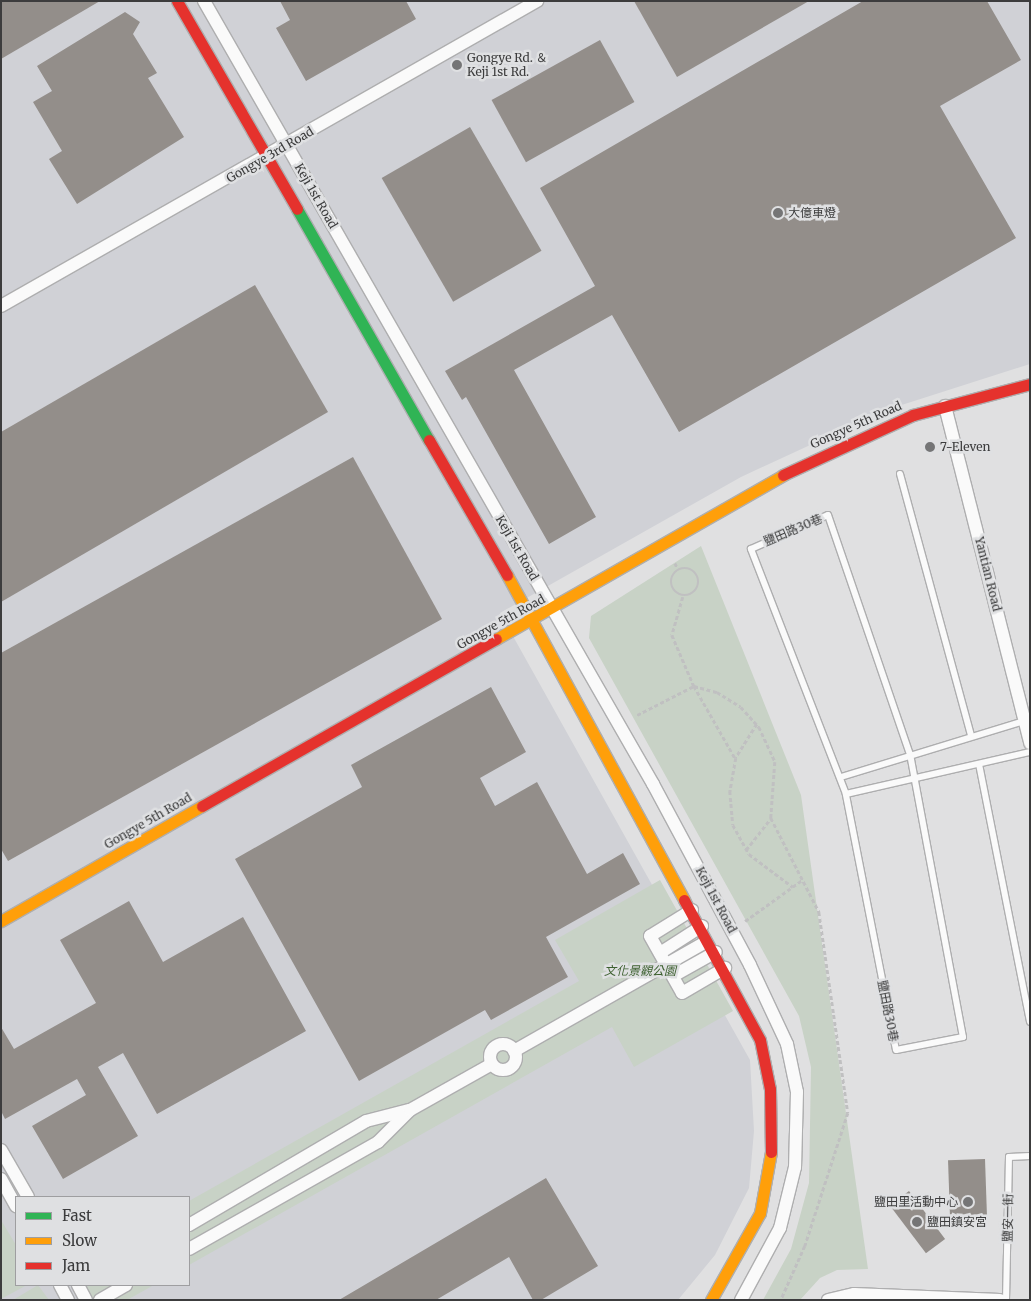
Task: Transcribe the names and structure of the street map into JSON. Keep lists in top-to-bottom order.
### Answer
{
  "streets": {
    "street": [
      "Gongye 3rd Road",
      "Keji 1st Road",
      "Gongye 5th Road",
      "Yantian Road"
    ],
    "lane": ["鹽田路30巷", "鹽安一街"]
  },
  "crossings": [
    ["Gongye 3rd Road", "Keji 1st Road"],
    ["Keji 1st Road", "Gongye 5th Road"],
    ["Gongye 5th Road", "Yantian Road"]
  ],
  "parks": ["文化景觀公園"],
  "places": [
    "Gongye Rd. ＆ Keji 1st Rd.",
    "大億車燈",
    "7-Eleven",
    "鹽田里活動中心",
    "鹽田鎮安宮"
  ],
  "legend": ["Fast", "Slow", "Jam"]
}
